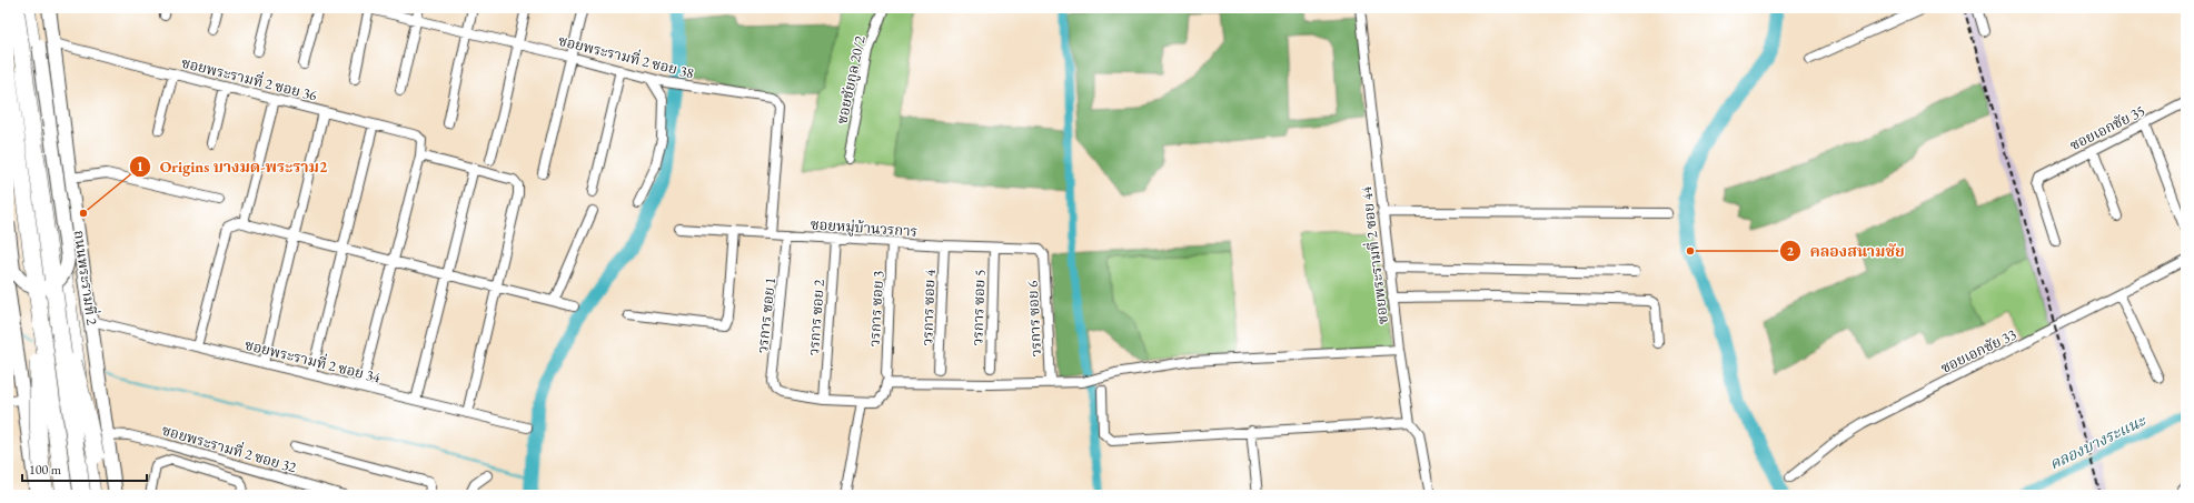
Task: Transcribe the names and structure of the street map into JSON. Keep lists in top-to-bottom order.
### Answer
{
  "streets": {
    "highway": ["ถนนพระรามที่ 2"],
    "street": [
      "ซอยพระรามที่ 2 ซอย 38",
      "ซอยพระรามที่ 2 ซอย 36",
      "ซอยชัยกูล 20/2",
      "ซอยเอกชัย 35",
      "ซอยหมู่บ้านวรการ",
      "ซอยพระรามที่ 2 ซอย 44",
      "วรการ ซอย 4",
      "วรการ ซอย 5",
      "วรการ ซอย 3",
      "วรการ ซอย 1",
      "วรการ ซอย 2",
      "วรการ ซอย 6",
      "ซอยเอกชัย 33",
      "ซอยพระรามที่ 2 ซอย 34",
      "ซอยพระรามที่ 2 ซอย 32"
    ]
  },
  "crossings": [
    ["ซอยพระรามที่ 2 ซอย 38", "ซอยหมู่บ้านวรการ"],
    ["ซอยพระรามที่ 2 ซอย 36", "ถนนพระรามที่ 2"],
    ["ซอยหมู่บ้านวรการ", "วรการ ซอย 4"],
    ["ซอยหมู่บ้านวรการ", "วรการ ซอย 5"],
    ["ซอยหมู่บ้านวรการ", "วรการ ซอย 3"],
    ["ซอยหมู่บ้านวรการ", "วรการ ซอย 1"],
    ["ซอยหมู่บ้านวรการ", "วรการ ซอย 2"],
    ["ซอยหมู่บ้านวรการ", "วรการ ซอย 6"],
    ["ถนนพระรามที่ 2", "ซอยพระรามที่ 2 ซอย 34"],
    ["ถนนพระรามที่ 2", "ซอยพระรามที่ 2 ซอย 32"],
    ["วรการ ซอย 1", "วรการ ซอย 2"]
  ],
  "water": ["คลองบางระแนะ"],
  "places": ["Origins บางมด-พระราม2", "คลองสนามชัย"],
  "scale_bar": "100 m"
}
